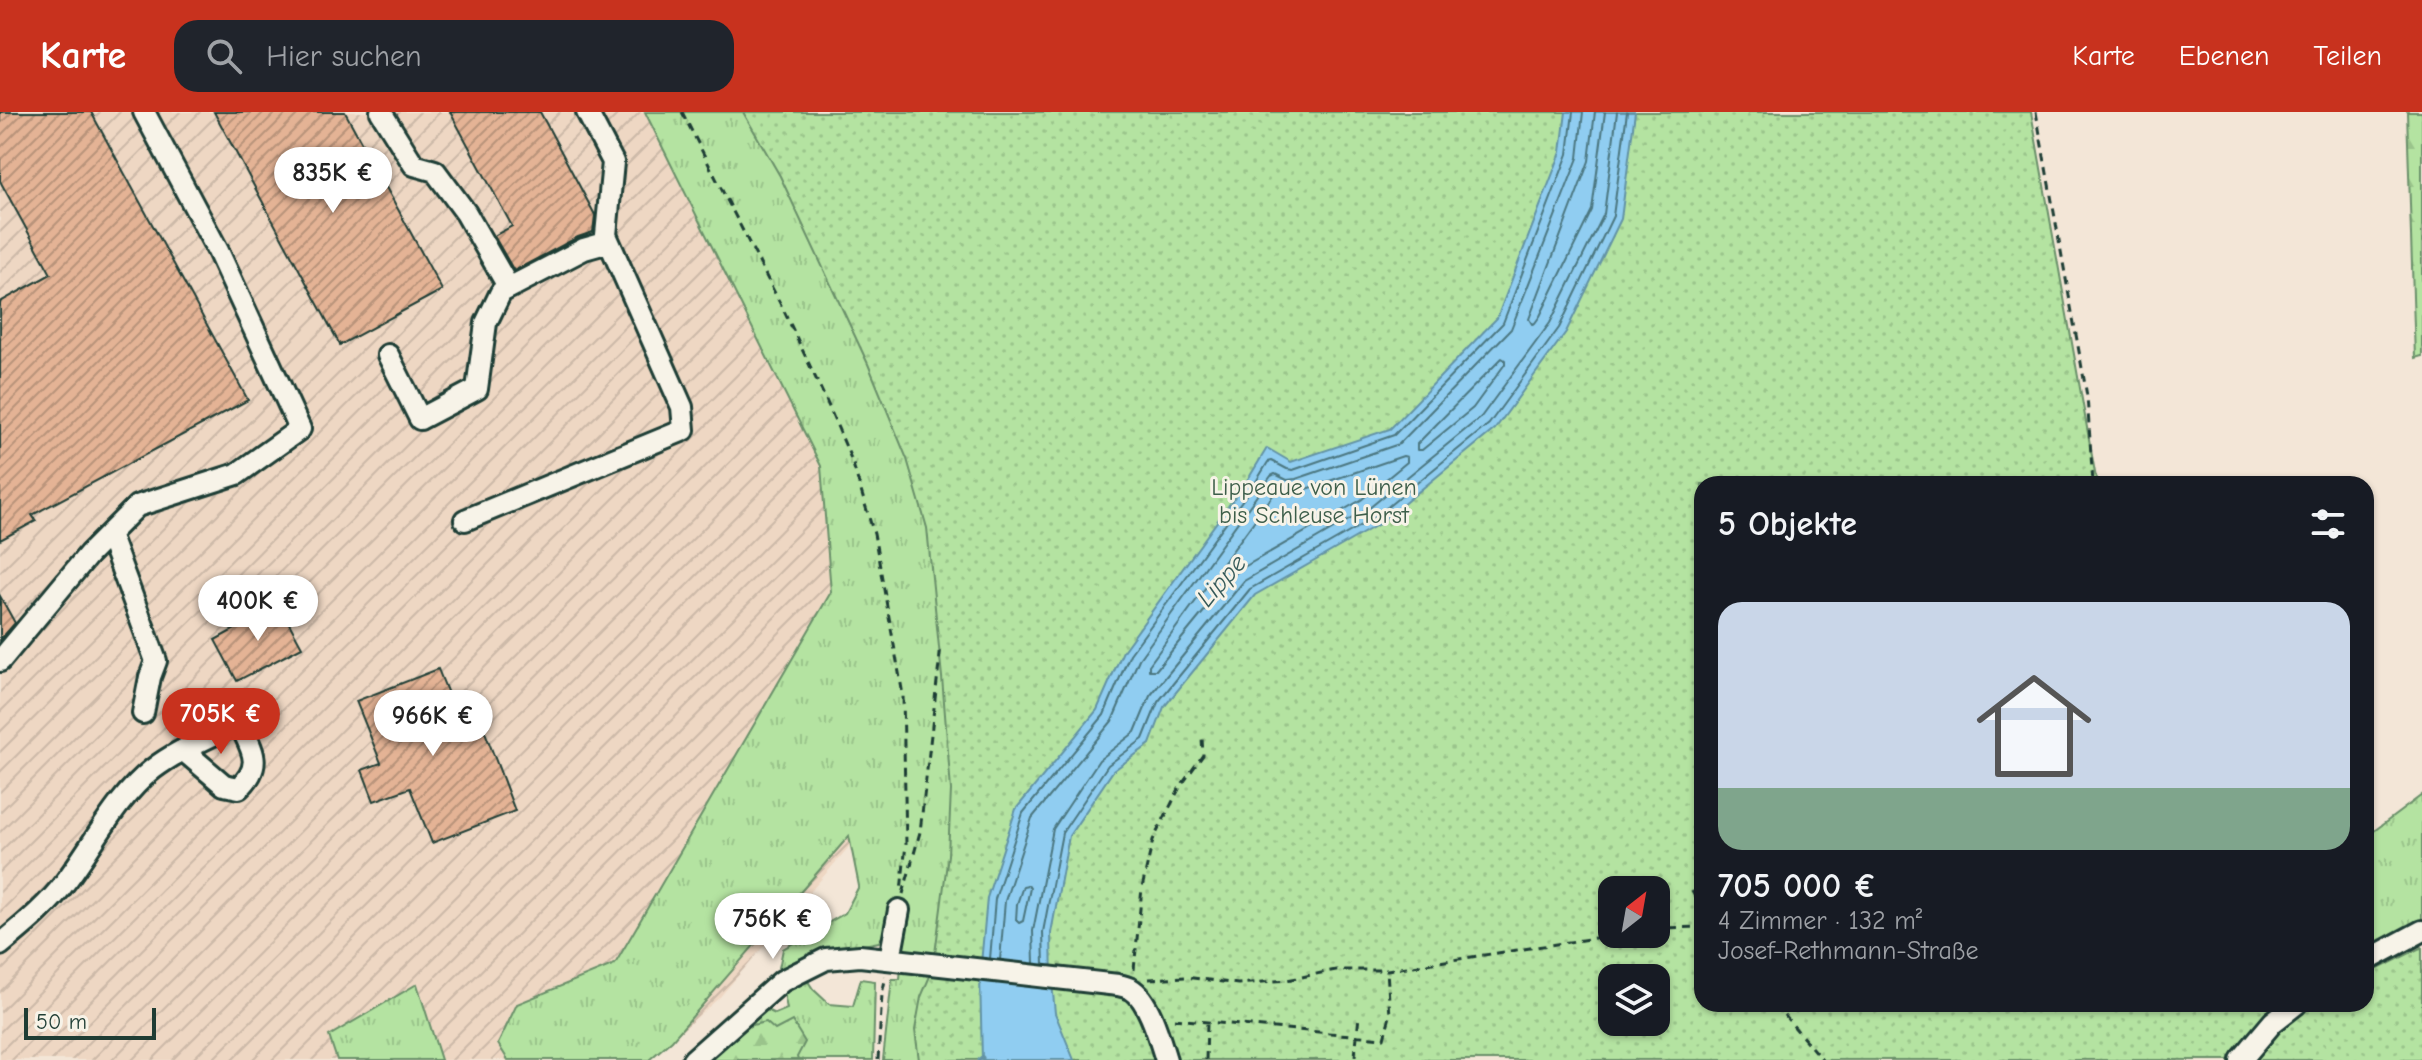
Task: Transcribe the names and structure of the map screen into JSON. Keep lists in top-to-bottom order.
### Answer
{
  "water": ["Lippe"],
  "parks": ["Lippeaue von Lünen bis Schleuse Horst"],
  "scale_bar": "50 m",
  "north": "top right",
  "page": {
    "header": "Karte",
    "search": "Hier suchen",
    "nav": ["Karte", "Ebenen", "Teilen"],
    "price": [
      "835K €",
      "400K €",
      "705K €",
      "966K €",
      "756K €"
    ],
    "heading": "5 Objekte",
    "list": [
      {
        "name": "705 000 €",
        "note": "4 Zimmer · 132 m² · Josef-Rethmann-Straße"
      }
    ],
    "scale": "50 m"
  }
}
